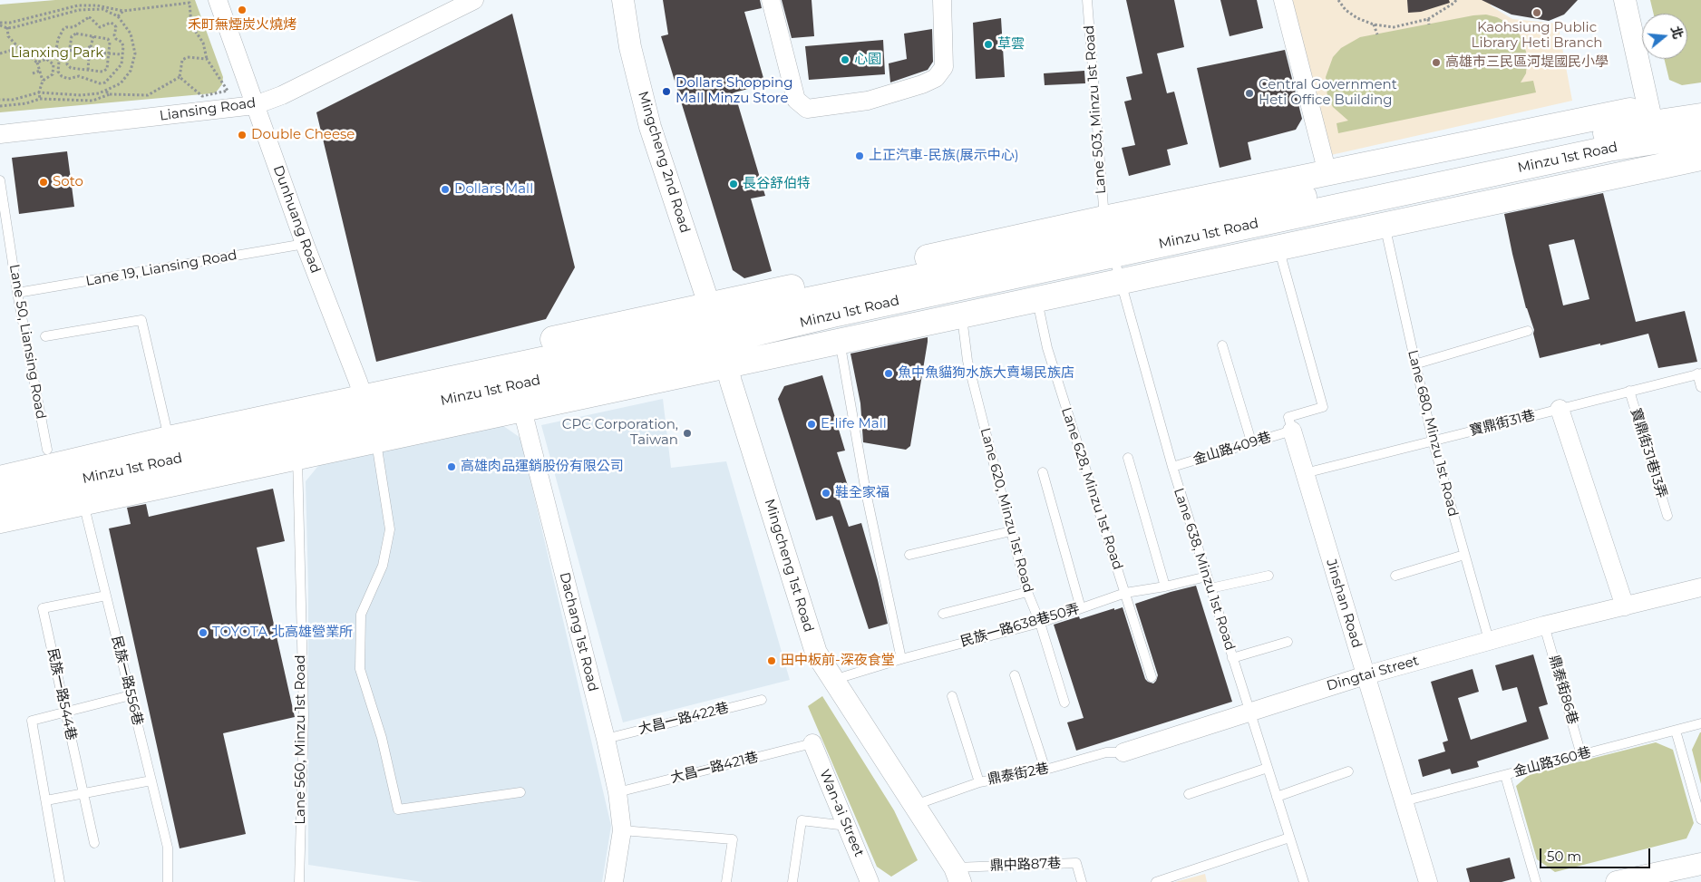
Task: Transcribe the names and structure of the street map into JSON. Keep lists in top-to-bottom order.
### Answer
{
  "streets": {
    "main road": ["Minzu 1st Road"],
    "street": [
      "Liansing Road",
      "Mingcheng 2nd Road",
      "Dunhuang Road",
      "Mingcheng 1st Road",
      "Jinshan Road",
      "Dachang 1st Road",
      "Dingtai Street",
      "Wan-ai Street"
    ],
    "lane": [
      "Lane 503, Minzu 1st Road",
      "Lane 19, Liansing Road",
      "Lane 50, Liansing Road",
      "寶鼎街31巷",
      "Lane 680, Minzu 1st Road",
      "金山路409巷",
      "寶鼎街31巷13弄",
      "Lane 628, Minzu 1st Road",
      "Lane 620, Minzu 1st Road",
      "Lane 638, Minzu 1st Road",
      "民族一路638巷50弄",
      "民族一路556巷",
      "鼎泰街86巷",
      "民族一路544巷",
      "大昌一路422巷",
      "Lane 560, Minzu 1st Road",
      "金山路360巷",
      "大昌一路421巷",
      "鼎泰街2巷",
      "鼎中路87巷"
    ]
  },
  "crossings": [
    ["Liansing Road", "Dunhuang Road"],
    ["Lane 503, Minzu 1st Road", "Minzu 1st Road"],
    ["Minzu 1st Road", "Mingcheng 2nd Road"],
    ["Minzu 1st Road", "Dunhuang Road"],
    ["Minzu 1st Road", "Lane 50, Liansing Road"],
    ["Minzu 1st Road", "Lane 680, Minzu 1st Road"],
    ["Minzu 1st Road", "Lane 628, Minzu 1st Road"],
    ["Minzu 1st Road", "Lane 620, Minzu 1st Road"],
    ["Minzu 1st Road", "Mingcheng 1st Road"],
    ["Minzu 1st Road", "Lane 638, Minzu 1st Road"],
    ["Minzu 1st Road", "Dachang 1st Road"],
    ["Minzu 1st Road", "民族一路556巷"],
    ["Minzu 1st Road", "Lane 560, Minzu 1st Road"],
    ["Mingcheng 2nd Road", "Mingcheng 1st Road"],
    ["Dunhuang Road", "Lane 19, Liansing Road"],
    ["Lane 19, Liansing Road", "Lane 50, Liansing Road"],
    ["寶鼎街31巷", "Lane 680, Minzu 1st Road"],
    ["寶鼎街31巷", "寶鼎街31巷13弄"],
    ["寶鼎街31巷", "Jinshan Road"],
    ["Lane 680, Minzu 1st Road", "Dingtai Street"],
    ["金山路409巷", "Lane 638, Minzu 1st Road"],
    ["金山路409巷", "Jinshan Road"],
    ["Lane 628, Minzu 1st Road", "民族一路638巷50弄"],
    ["Lane 620, Minzu 1st Road", "民族一路638巷50弄"],
    ["Mingcheng 1st Road", "民族一路638巷50弄"],
    ["Mingcheng 1st Road", "鼎泰街2巷"],
    ["Mingcheng 1st Road", "鼎中路87巷"],
    ["Lane 638, Minzu 1st Road", "民族一路638巷50弄"],
    ["Lane 638, Minzu 1st Road", "Dingtai Street"],
    ["Jinshan Road", "Dingtai Street"],
    ["Jinshan Road", "金山路360巷"],
    ["Dachang 1st Road", "大昌一路422巷"],
    ["Dachang 1st Road", "大昌一路421巷"],
    ["Dingtai Street", "鼎泰街86巷"],
    ["Dingtai Street", "鼎泰街2巷"],
    ["民族一路556巷", "民族一路544巷"],
    ["鼎泰街86巷", "金山路360巷"],
    ["大昌一路421巷", "Wan-ai Street"]
  ],
  "parks": ["Lianxing Park"],
  "places": [
    "禾町無煙炭火燒烤",
    "Kaohsiung Public Library Heti Branch",
    "草雲",
    "心園",
    "高雄市三民區河堤國民小學",
    "Dollars Shopping Mall Minzu Store",
    "Central Government Heti Office Building",
    "Double Cheese",
    "上正汽車-民族(展示中心)",
    "Soto",
    "長谷舒伯特",
    "Dollars Mall",
    "魚中魚貓狗水族大賣場民族店",
    "E-life Mall",
    "CPC Corporation, Taiwan",
    "高雄肉品運銷股份有限公司",
    "鞋全家福",
    "TOYOTA 北高雄營業所",
    "田中板前-深夜食堂"
  ],
  "scale_bar": "50 m",
  "north": "right"
}
